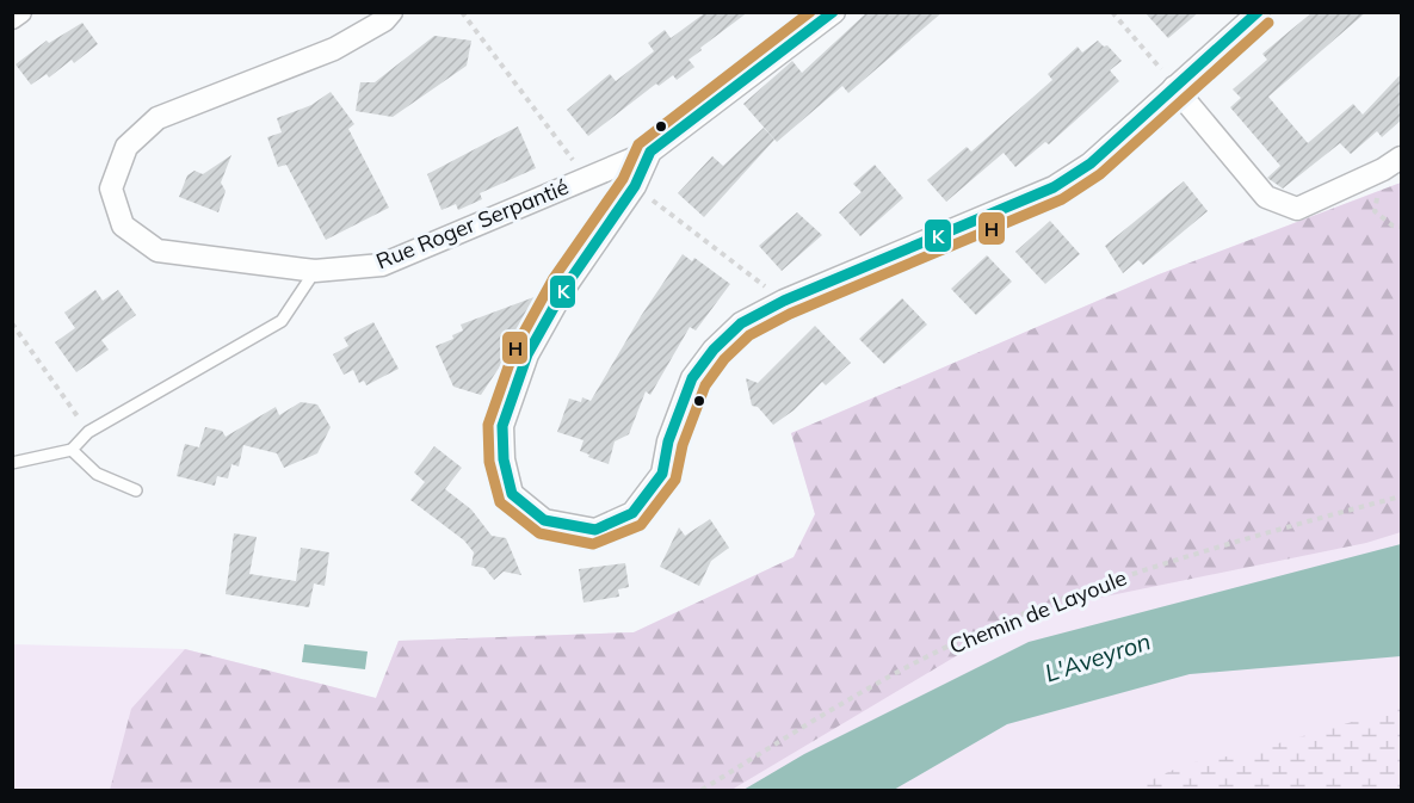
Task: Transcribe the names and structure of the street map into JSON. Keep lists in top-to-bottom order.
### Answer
{
  "streets": {
    "street": ["Rue Roger Serpantié"],
    "path": ["Chemin de Layoule"]
  },
  "water": ["L'Aveyron"],
  "lines": ["transit line K", "transit line H"]
}
